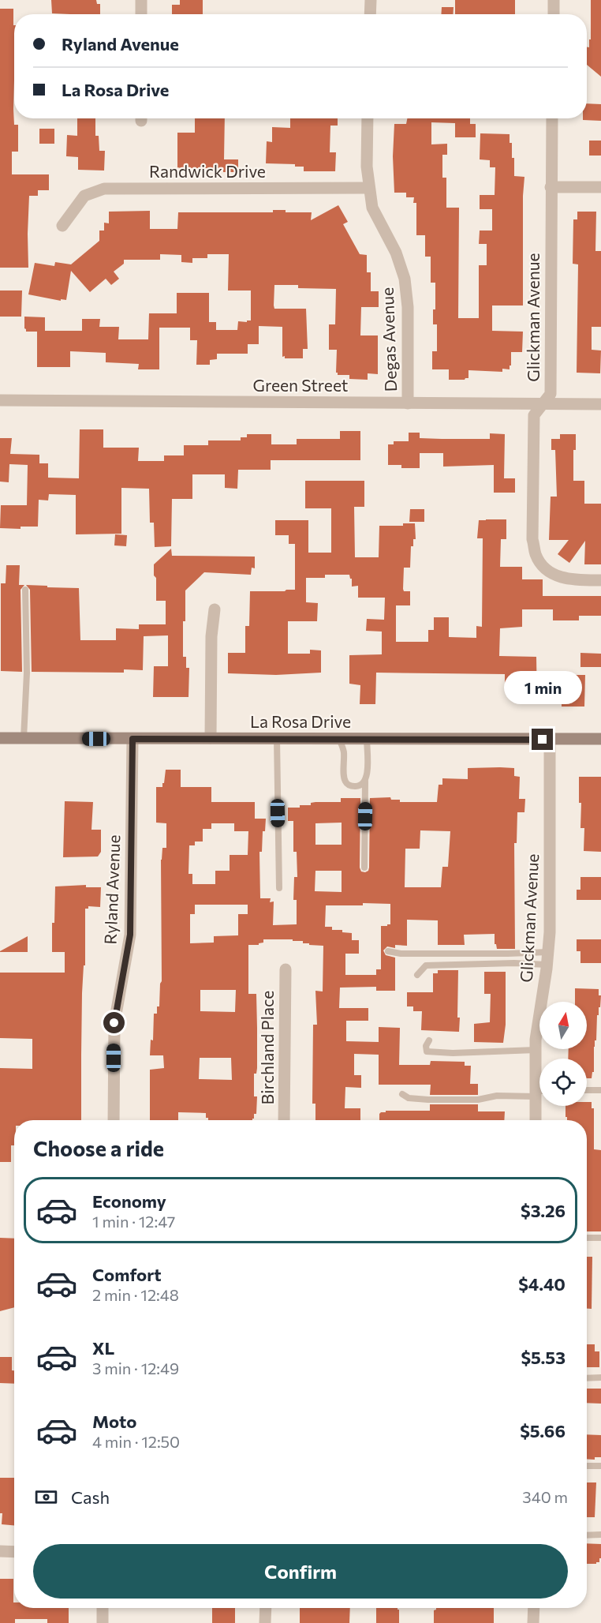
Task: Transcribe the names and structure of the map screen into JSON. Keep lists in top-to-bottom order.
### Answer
{
  "streets": {
    "street": [
      "Randwick Drive",
      "Glickman Avenue",
      "Degas Avenue",
      "Green Street",
      "La Rosa Drive",
      "Ryland Avenue",
      "Birchland Place"
    ]
  },
  "crossings": [
    ["Randwick Drive", "Degas Avenue"],
    ["Glickman Avenue", "Green Street"],
    ["Glickman Avenue", "La Rosa Drive"],
    ["Degas Avenue", "Green Street"],
    ["La Rosa Drive", "Ryland Avenue"]
  ],
  "north": "top",
  "page": {
    "banner": ["Ryland Avenue", "La Rosa Drive"],
    "bubble": "1 min",
    "heading": "Choose a ride",
    "list": [
      {
        "name": "Economy",
        "note": "1 min · 12:47",
        "value": "$3.26"
      },
      {
        "name": "Comfort",
        "note": "2 min · 12:48",
        "value": "$4.40"
      },
      {
        "name": "XL",
        "note": "3 min · 12:49",
        "value": "$5.53"
      },
      {
        "name": "Moto",
        "note": "4 min · 12:50",
        "value": "$5.66"
      }
    ],
    "pay": ["Cash", "340 m"],
    "buttons": "Confirm"
  }
}
